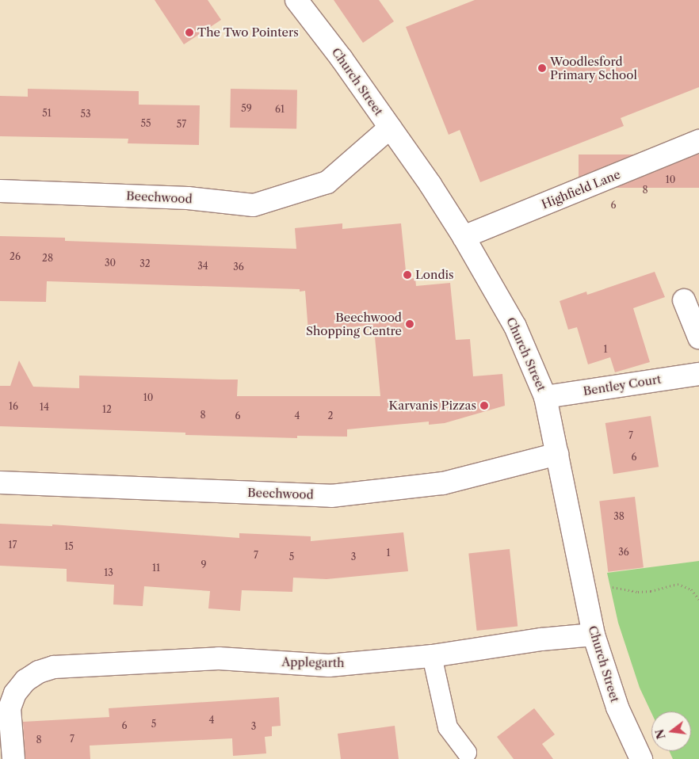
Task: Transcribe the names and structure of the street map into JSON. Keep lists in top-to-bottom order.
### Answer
{
  "streets": {
    "street": [
      "Church Street",
      "Highfield Lane",
      "Beechwood",
      "Bentley Court",
      "Applegarth"
    ]
  },
  "crossings": [
    ["Church Street", "Highfield Lane"],
    ["Church Street", "Beechwood"],
    ["Church Street", "Bentley Court"],
    ["Church Street", "Applegarth"]
  ],
  "places": [
    "The Two Pointers",
    "Woodlesford Primary School",
    "Londis",
    "Beechwood Shopping Centre",
    "Karvanis Pizzas"
  ],
  "house_numbers": [
    "59",
    "61",
    "51",
    "53",
    "55",
    "57",
    "10",
    "8",
    "6",
    "26",
    "28",
    "30",
    "32",
    "34",
    "36",
    "1",
    "10",
    "16",
    "14",
    "12",
    "8",
    "6",
    "4",
    "2",
    "7",
    "6",
    "38",
    "17",
    "15",
    "36",
    "1",
    "7",
    "5",
    "3",
    "9",
    "11",
    "13",
    "4",
    "5",
    "6",
    "3",
    "7",
    "8"
  ],
  "north": "left"
}
